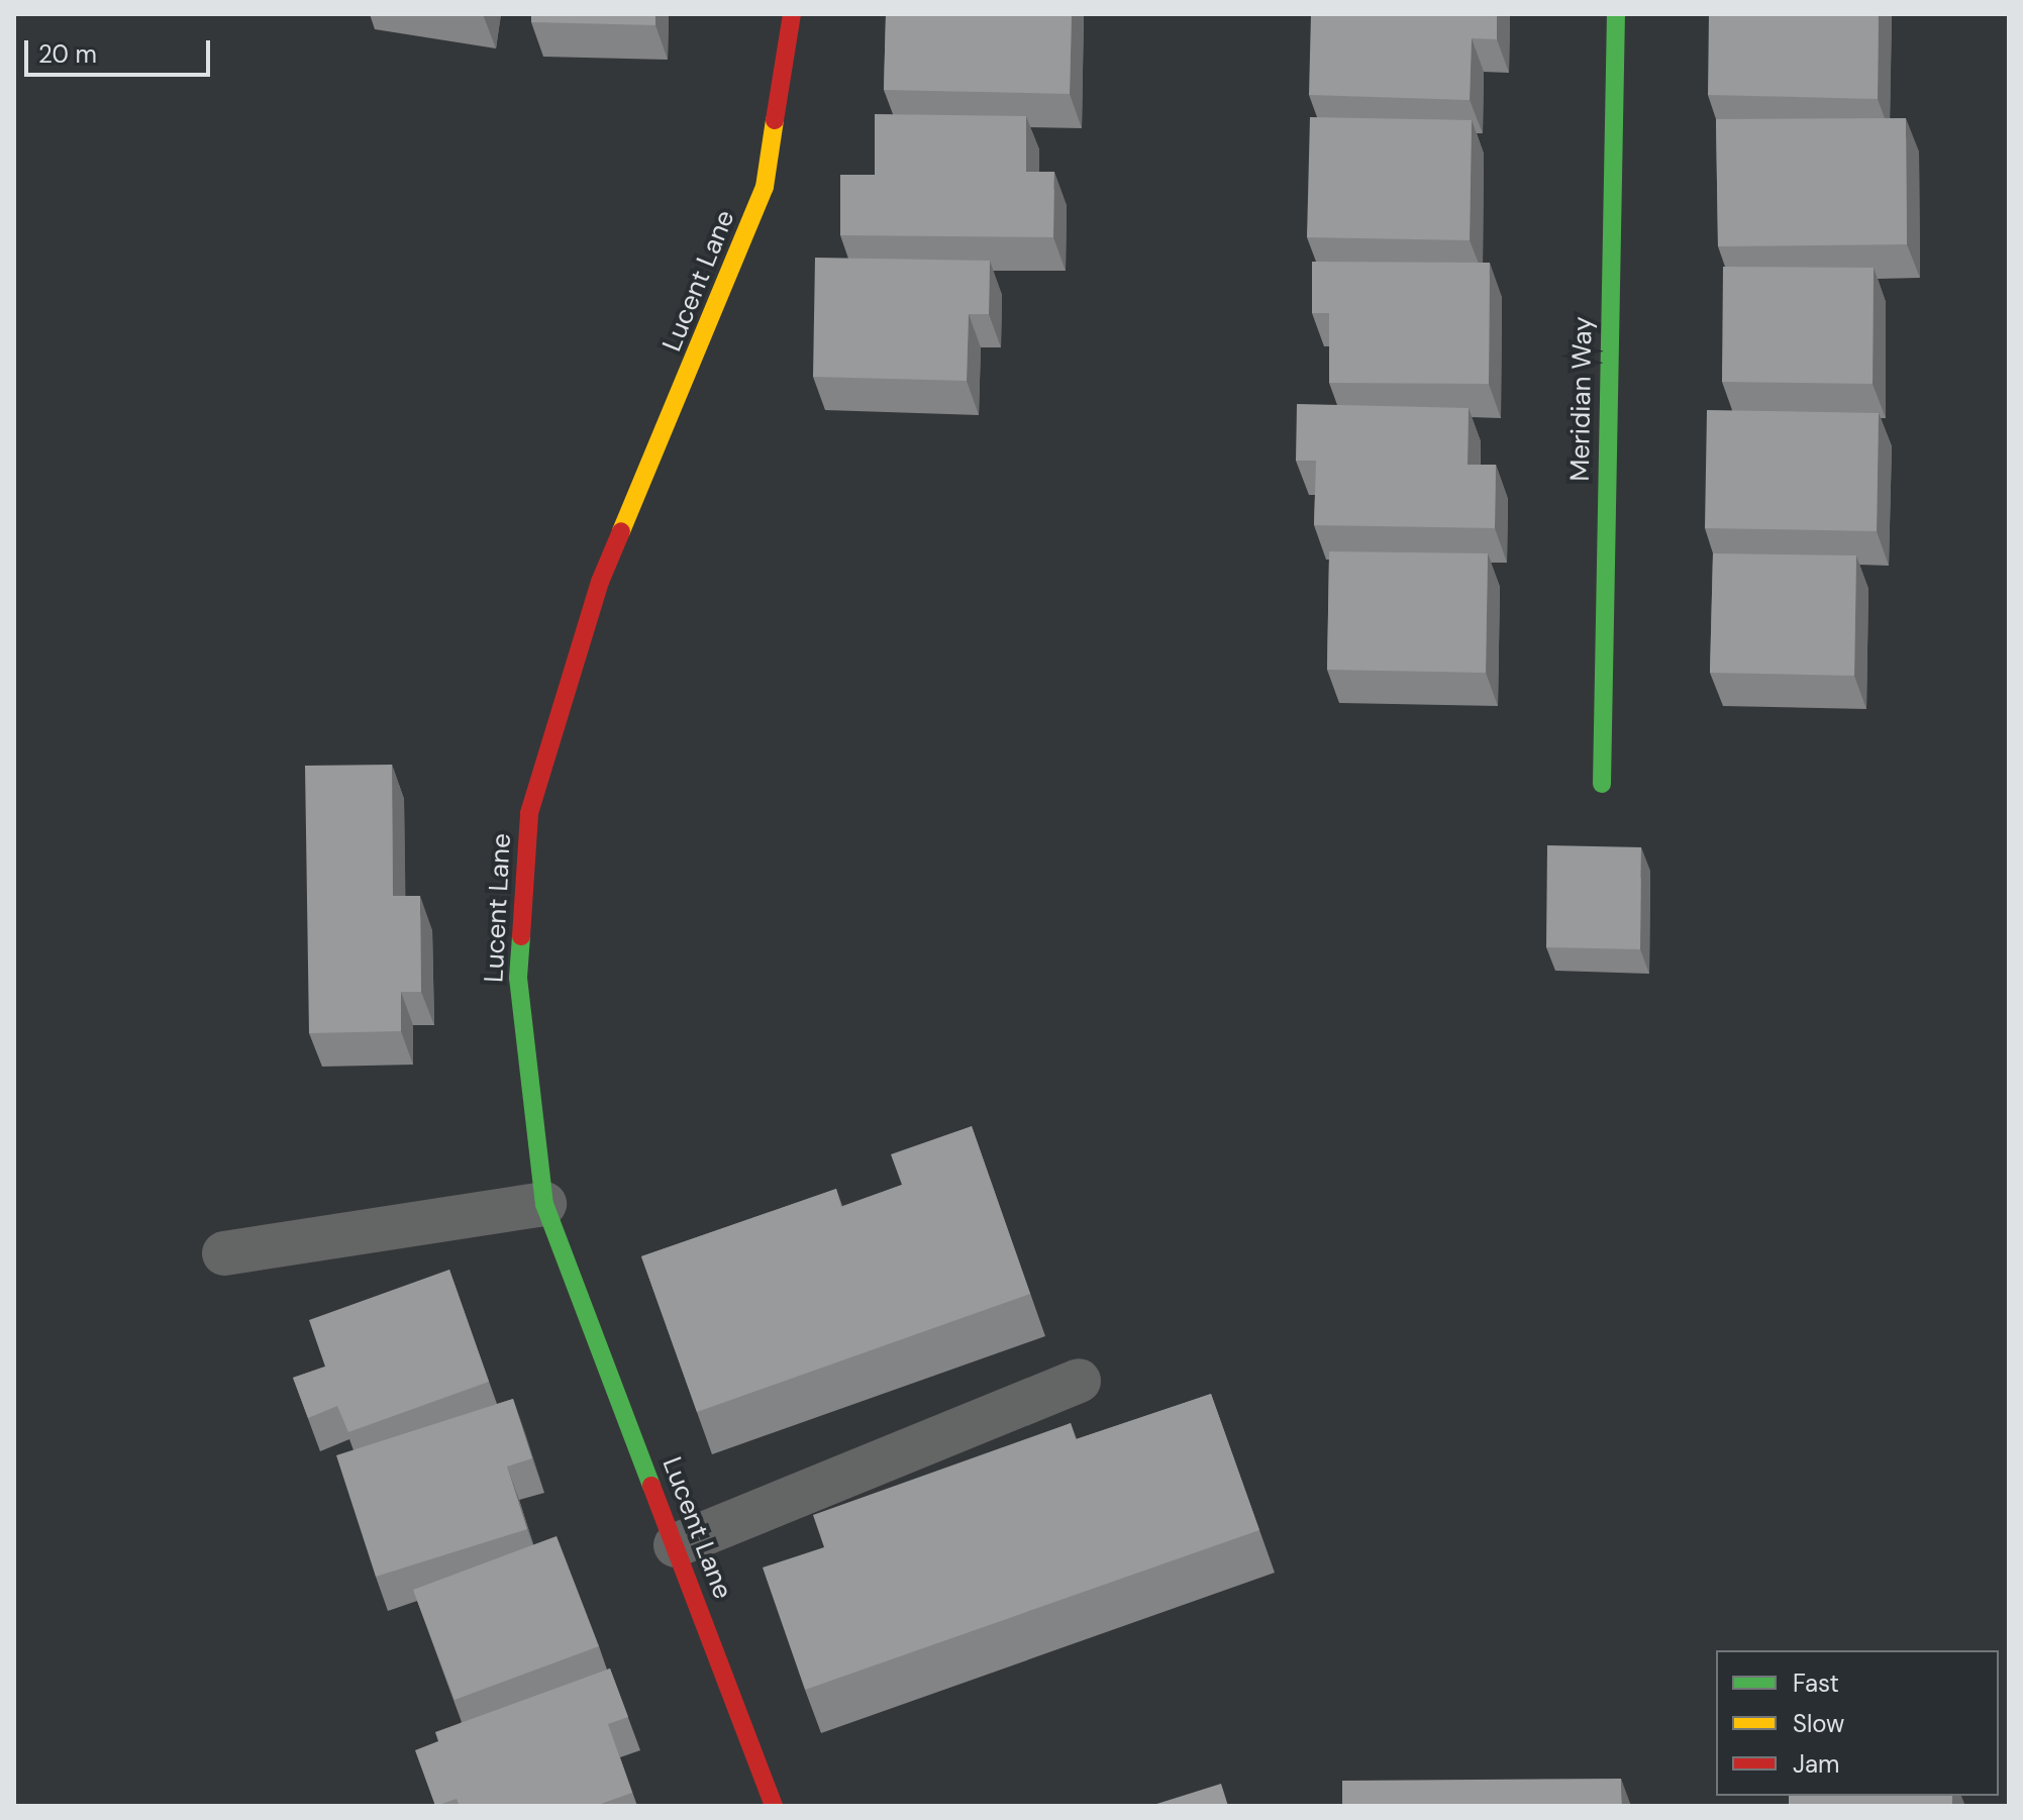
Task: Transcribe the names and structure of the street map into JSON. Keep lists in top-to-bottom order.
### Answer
{
  "streets": {
    "street": ["Lucent Lane", "Meridian Way"]
  },
  "legend": ["Fast", "Slow", "Jam"],
  "scale_bar": "20 m"
}
